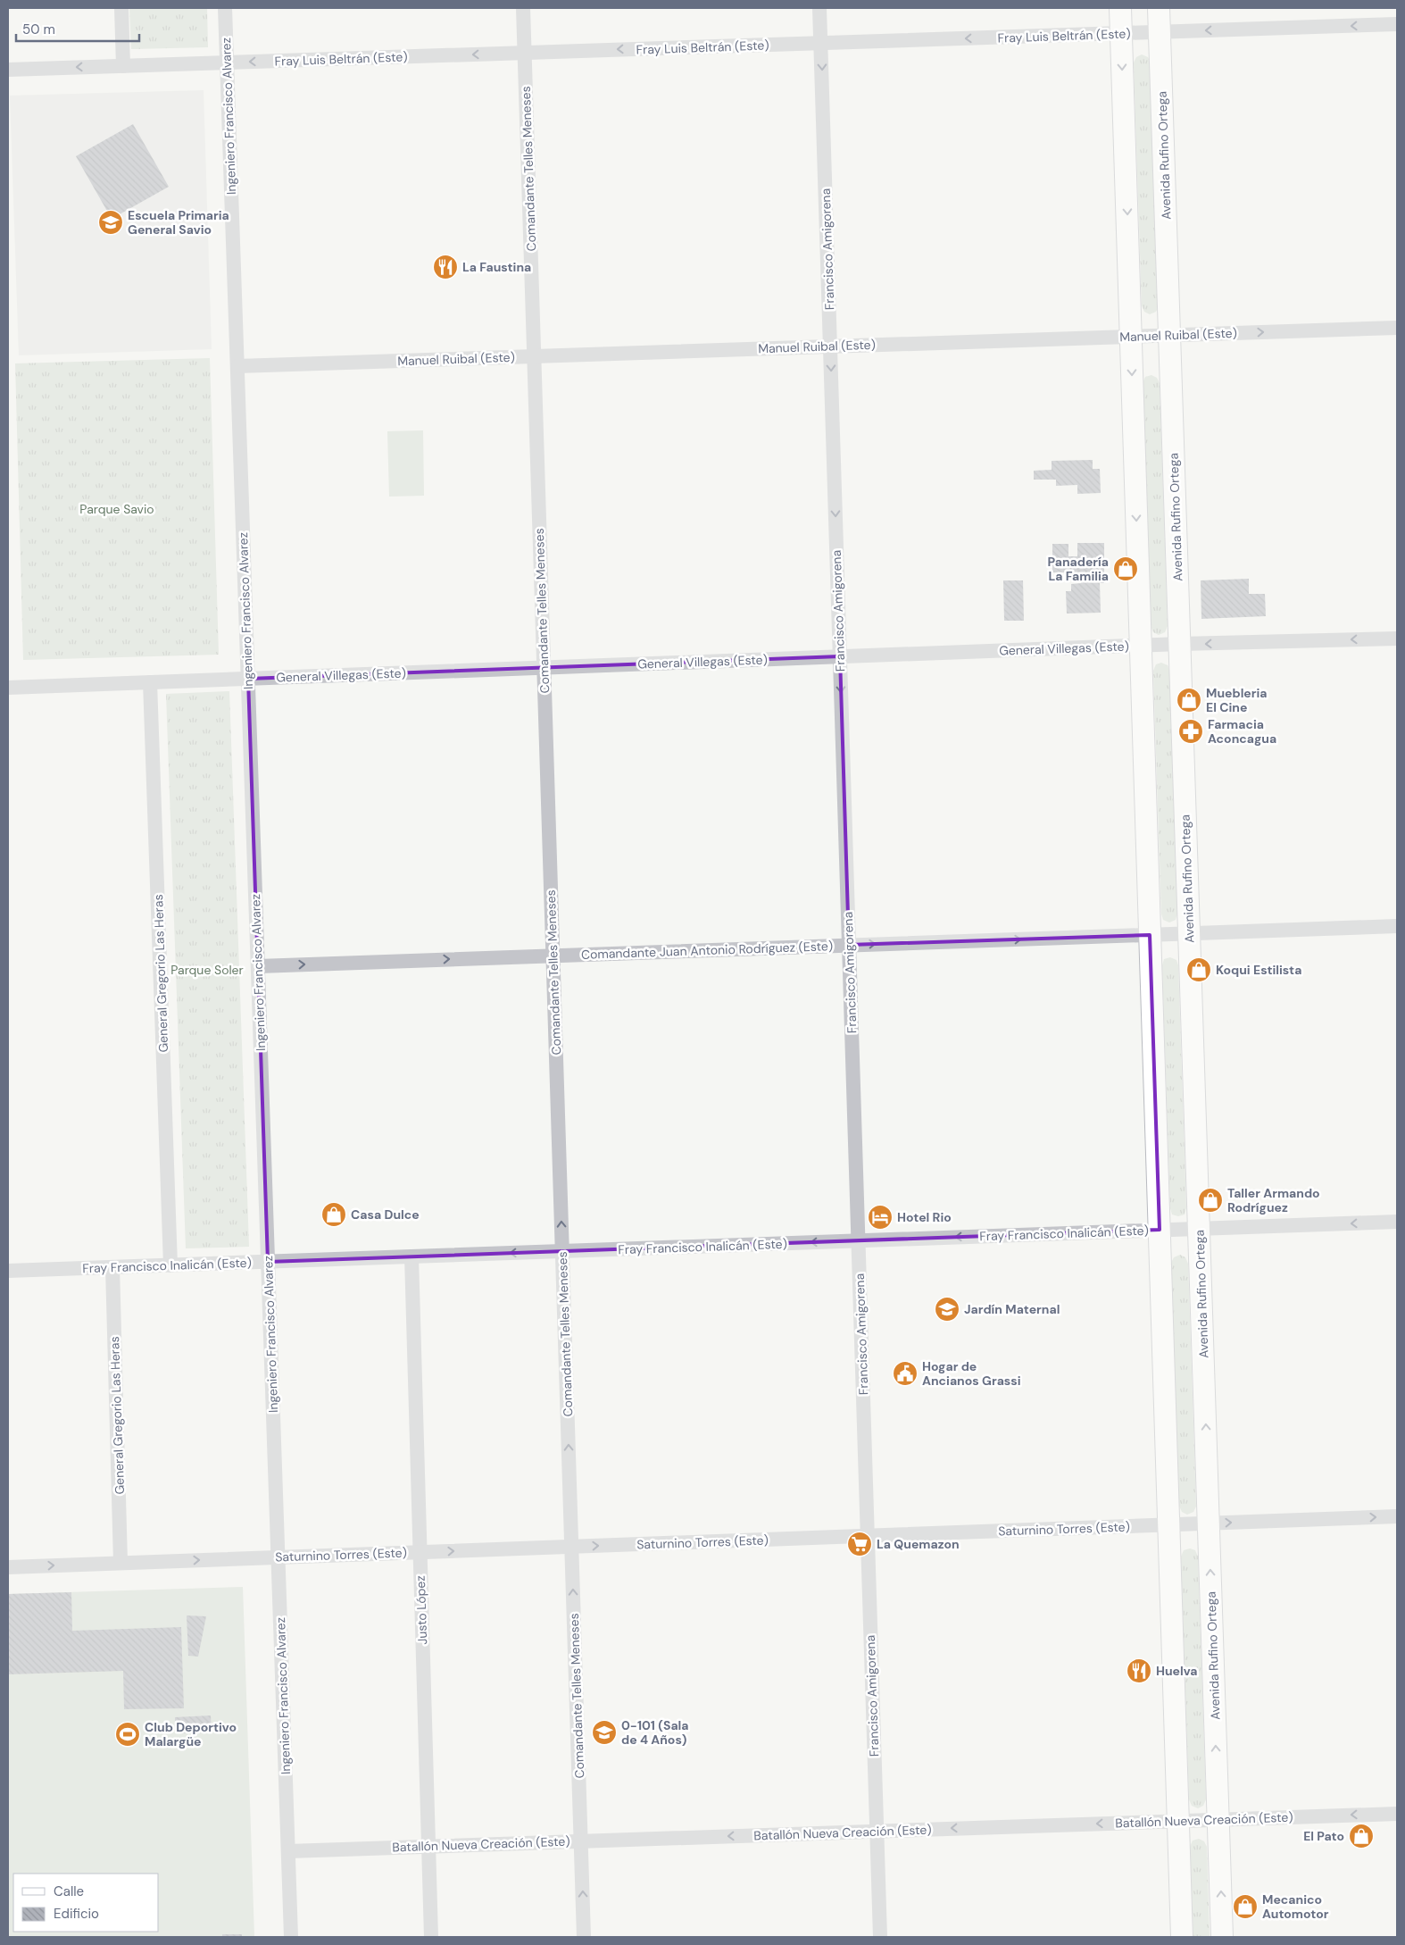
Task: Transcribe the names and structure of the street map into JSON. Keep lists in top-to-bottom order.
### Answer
{
  "streets": {
    "main road": ["Avenida Rufino Ortega"],
    "street": [
      "Fray Luis Beltrán (Este)",
      "Ingeniero Francisco Alvarez",
      "Comandante Telles Meneses",
      "Francisco Amigorena",
      "Manuel Ruibal (Este)",
      "General Villegas (Este)",
      "Comandante Juan Antonio Rodríguez (Este)",
      "General Gregorio Las Heras",
      "Fray Francisco Inalicán (Este)",
      "Saturnino Torres (Este)",
      "Justo López",
      "Batallón Nueva Creación (Este)"
    ]
  },
  "crossings": [
    ["Fray Luis Beltrán (Este)", "Ingeniero Francisco Alvarez"],
    ["Fray Luis Beltrán (Este)", "Avenida Rufino Ortega"],
    ["Fray Luis Beltrán (Este)", "Comandante Telles Meneses"],
    ["Fray Luis Beltrán (Este)", "Francisco Amigorena"],
    ["Ingeniero Francisco Alvarez", "Manuel Ruibal (Este)"],
    ["Ingeniero Francisco Alvarez", "General Villegas (Este)"],
    ["Ingeniero Francisco Alvarez", "Comandante Juan Antonio Rodríguez (Este)"],
    ["Ingeniero Francisco Alvarez", "Fray Francisco Inalicán (Este)"],
    ["Ingeniero Francisco Alvarez", "Saturnino Torres (Este)"],
    ["Ingeniero Francisco Alvarez", "Batallón Nueva Creación (Este)"],
    ["Avenida Rufino Ortega", "Manuel Ruibal (Este)"],
    ["Avenida Rufino Ortega", "General Villegas (Este)"],
    ["Avenida Rufino Ortega", "Comandante Juan Antonio Rodríguez (Este)"],
    ["Avenida Rufino Ortega", "Fray Francisco Inalicán (Este)"],
    ["Avenida Rufino Ortega", "Saturnino Torres (Este)"],
    ["Avenida Rufino Ortega", "Batallón Nueva Creación (Este)"],
    ["Comandante Telles Meneses", "Manuel Ruibal (Este)"],
    ["Comandante Telles Meneses", "General Villegas (Este)"],
    ["Comandante Telles Meneses", "Comandante Juan Antonio Rodríguez (Este)"],
    ["Comandante Telles Meneses", "Fray Francisco Inalicán (Este)"],
    ["Comandante Telles Meneses", "Saturnino Torres (Este)"],
    ["Comandante Telles Meneses", "Batallón Nueva Creación (Este)"],
    ["Francisco Amigorena", "Manuel Ruibal (Este)"],
    ["Francisco Amigorena", "General Villegas (Este)"],
    ["Francisco Amigorena", "Comandante Juan Antonio Rodríguez (Este)"],
    ["Francisco Amigorena", "Fray Francisco Inalicán (Este)"],
    ["Francisco Amigorena", "Saturnino Torres (Este)"],
    ["Francisco Amigorena", "Batallón Nueva Creación (Este)"],
    ["General Villegas (Este)", "General Gregorio Las Heras"],
    ["General Gregorio Las Heras", "Fray Francisco Inalicán (Este)"],
    ["General Gregorio Las Heras", "Saturnino Torres (Este)"],
    ["Fray Francisco Inalicán (Este)", "Justo López"],
    ["Saturnino Torres (Este)", "Justo López"],
    ["Justo López", "Batallón Nueva Creación (Este)"]
  ],
  "one_way": [
    "Fray Luis Beltrán (Este)",
    "Comandante Telles Meneses",
    "Francisco Amigorena",
    "Comandante Juan Antonio Rodríguez (Este)",
    "Fray Francisco Inalicán (Este)",
    "Saturnino Torres (Este)",
    "Batallón Nueva Creación (Este)"
  ],
  "parks": ["Parque Savio", "Parque Soler"],
  "places": {
    "school or university": ["Escuela Primaria General Savio", "Jardín Maternal", "0-101 (Sala de 4 Años)"],
    "restaurant": ["La Faustina", "Huelva"],
    "shop": [
      "Panadería La Familia",
      "Muebleria El Cine",
      "Koqui Estilista",
      "Taller Armando Rodríguez",
      "Casa Dulce",
      "El Pato",
      "Mecanico Automotor"
    ],
    "pharmacy": ["Farmacia Aconcagua"],
    "hotel": ["Hotel Rio"],
    "public building": ["Hogar de Ancianos Grassi"],
    "supermarket": ["La Quemazon"],
    "sports": ["Club Deportivo Malargüe"]
  },
  "legend": ["Calle", "Edificio"],
  "scale_bar": "50 m"
}
